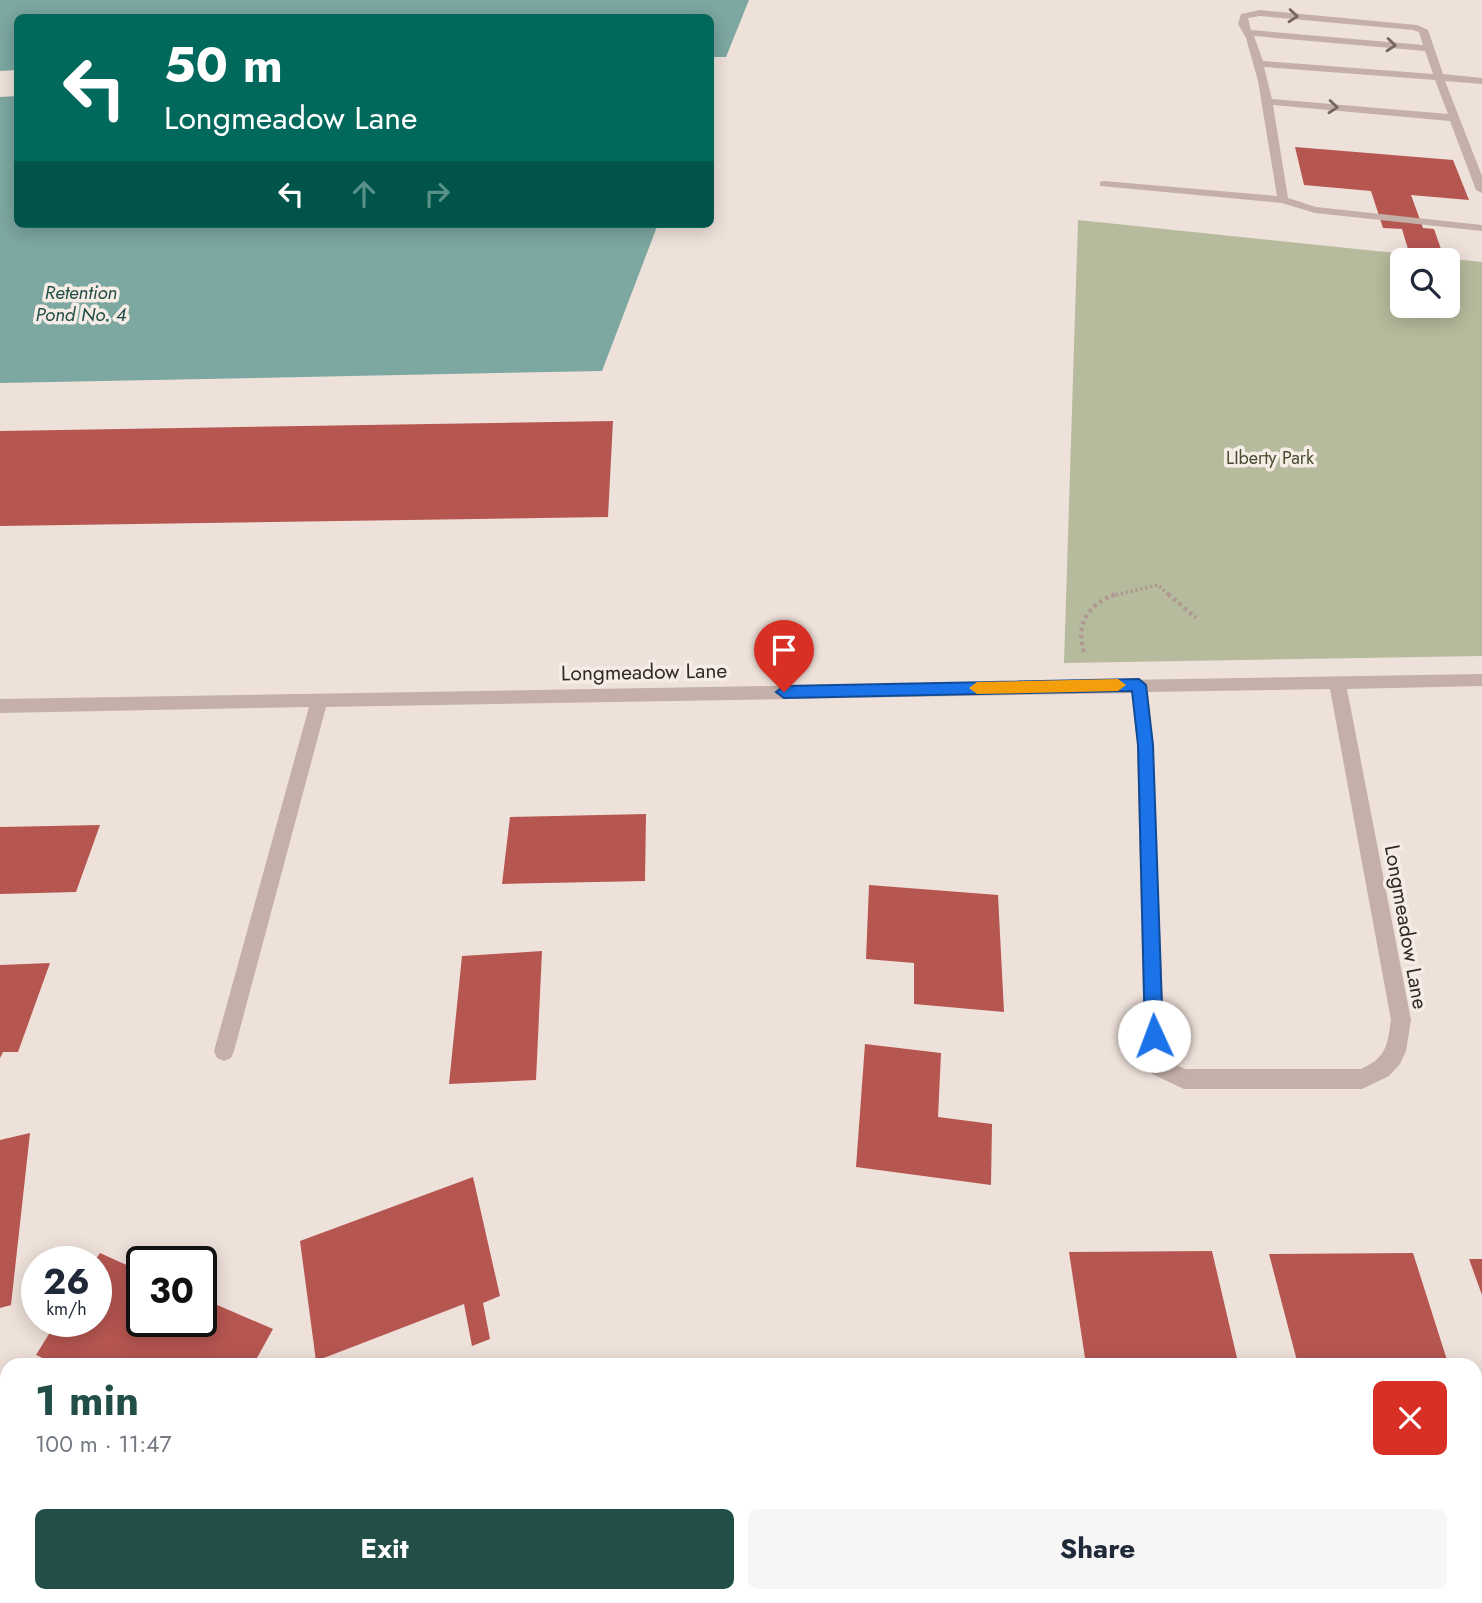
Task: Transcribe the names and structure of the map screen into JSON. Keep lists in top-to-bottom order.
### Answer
{
  "streets": {
    "street": ["Longmeadow Lane"]
  },
  "water": ["Retention Pond No. 4"],
  "parks": ["LIberty Park"],
  "page": {
    "turn": ["50 m", "Longmeadow Lane"],
    "speed": "26 km/h",
    "limit": "30",
    "heading": ["1 min", "100 m · 11:47"],
    "buttons": ["Exit", "Share"]
  }
}
